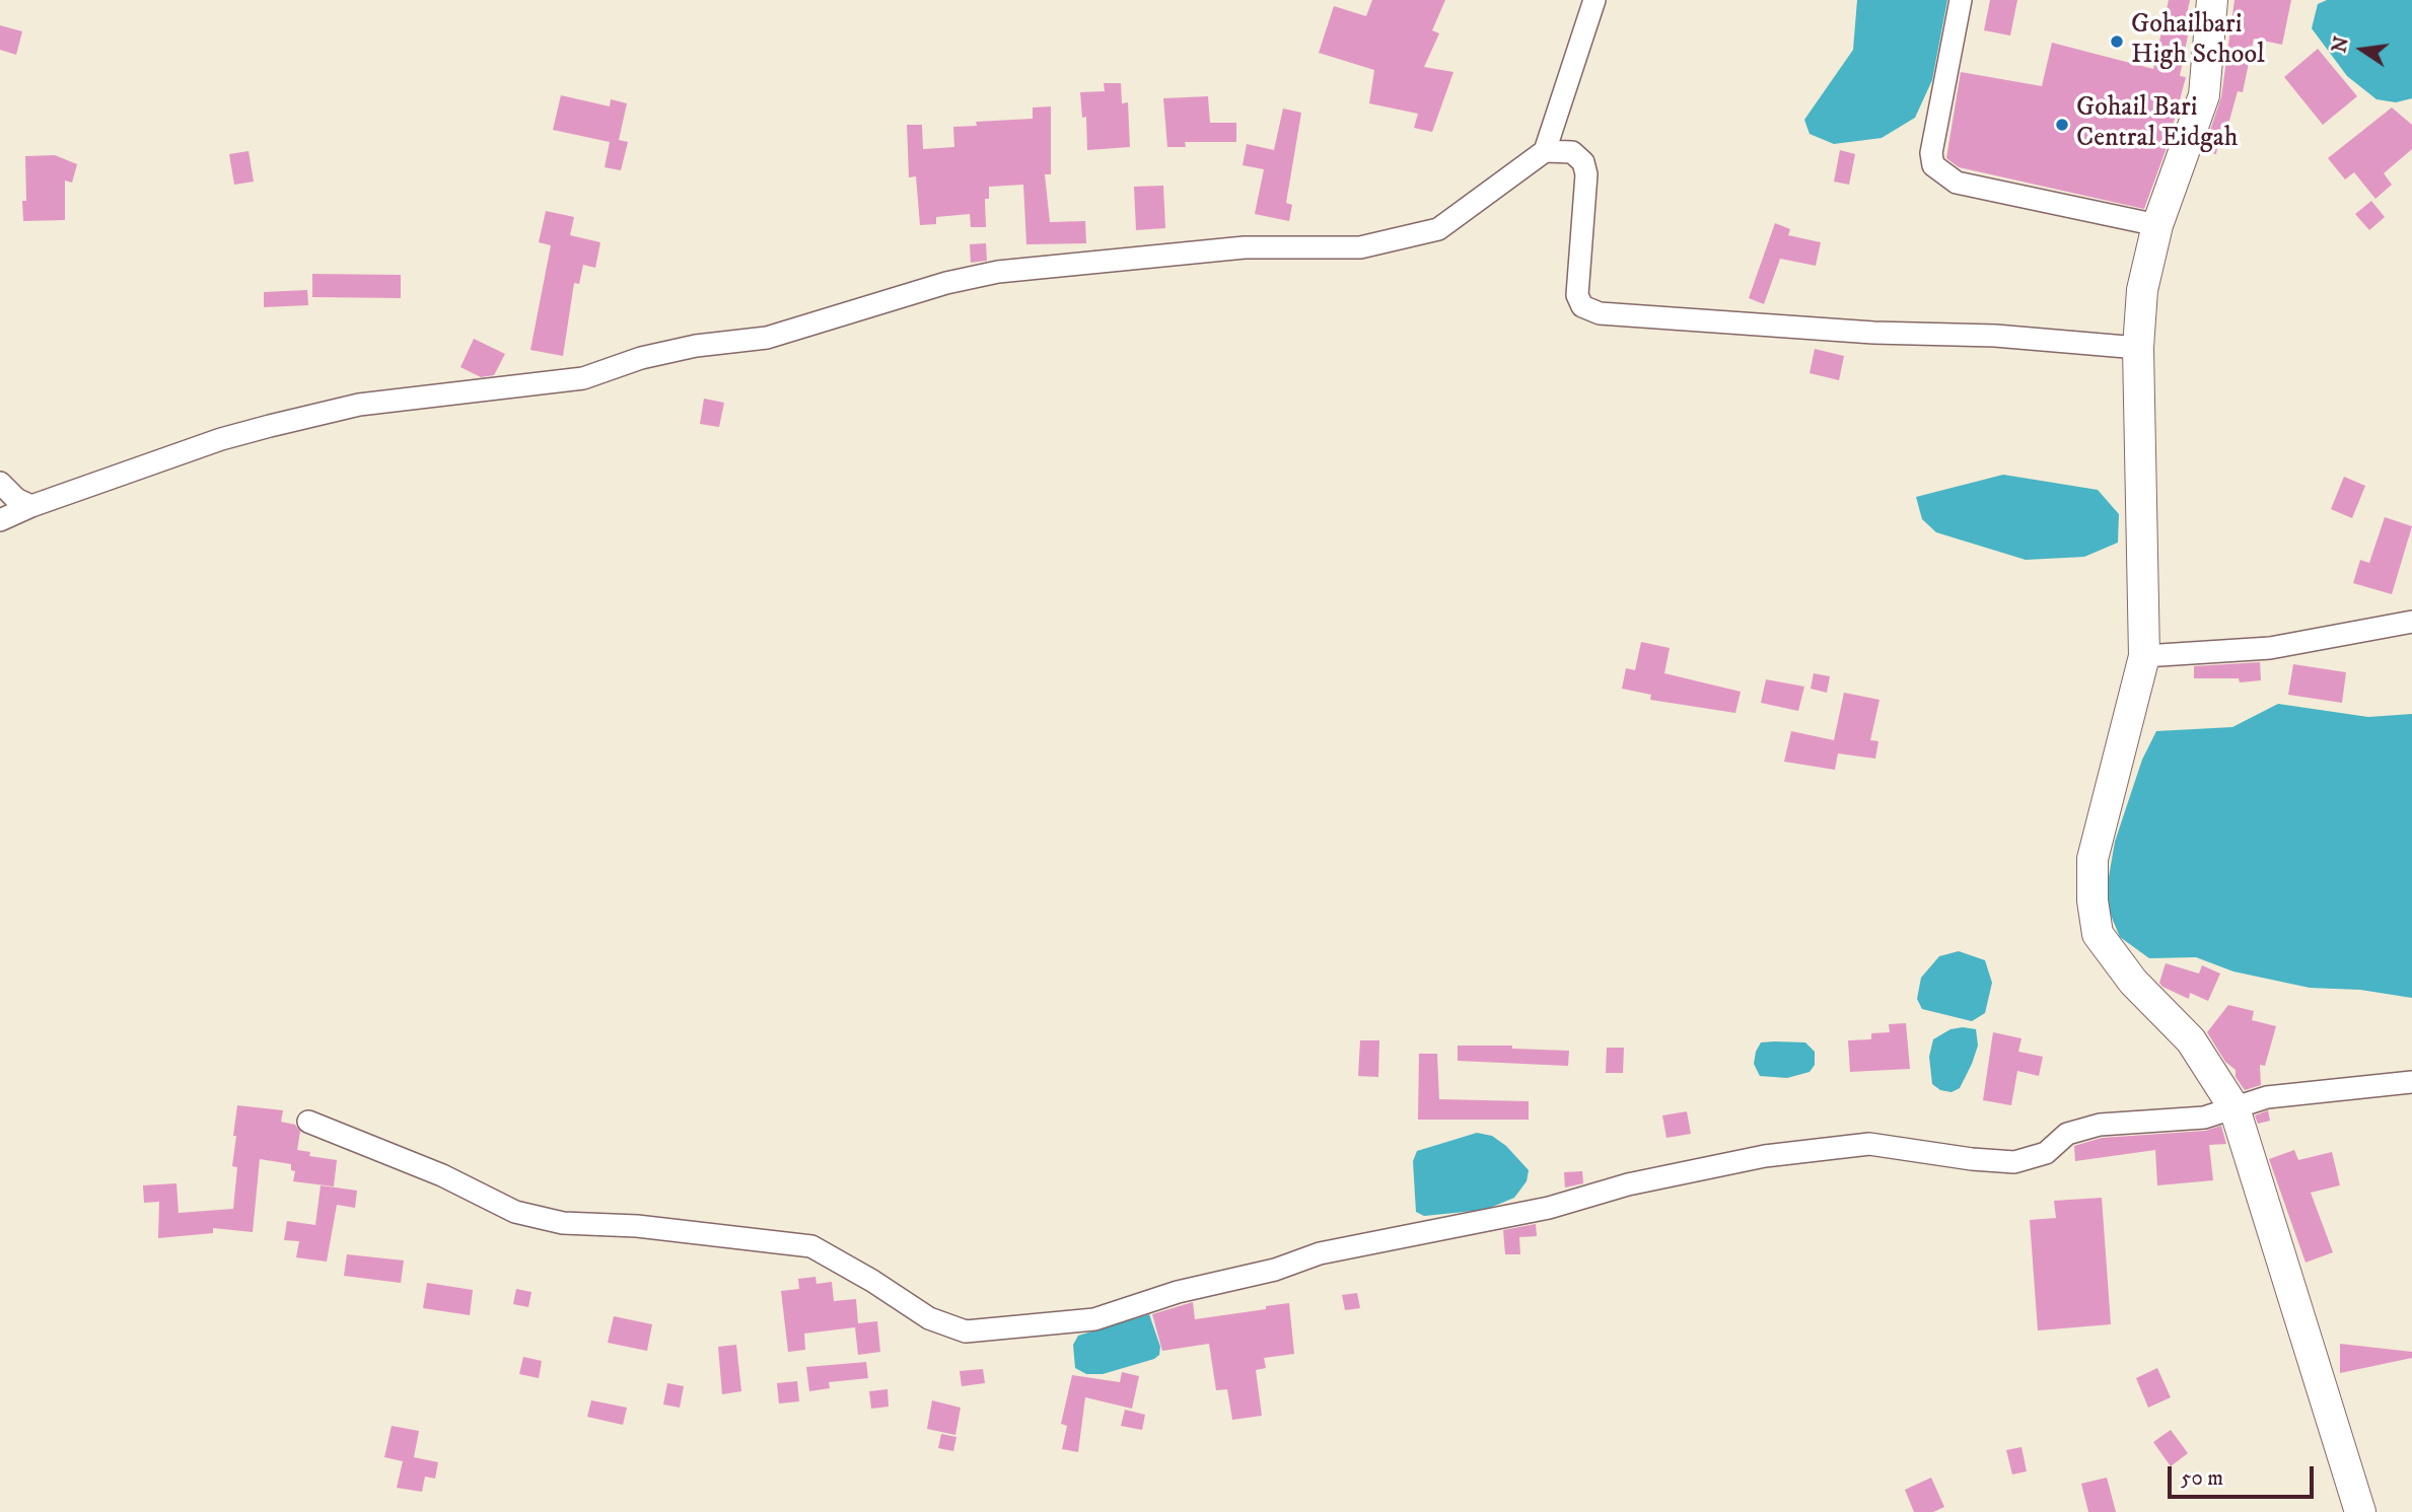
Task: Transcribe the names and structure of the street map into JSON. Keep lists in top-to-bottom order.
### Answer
{
  "places": ["Gohailbari High School", "Gohail Bari Central Eidgah"],
  "scale_bar": "50 m",
  "north": "left"
}
